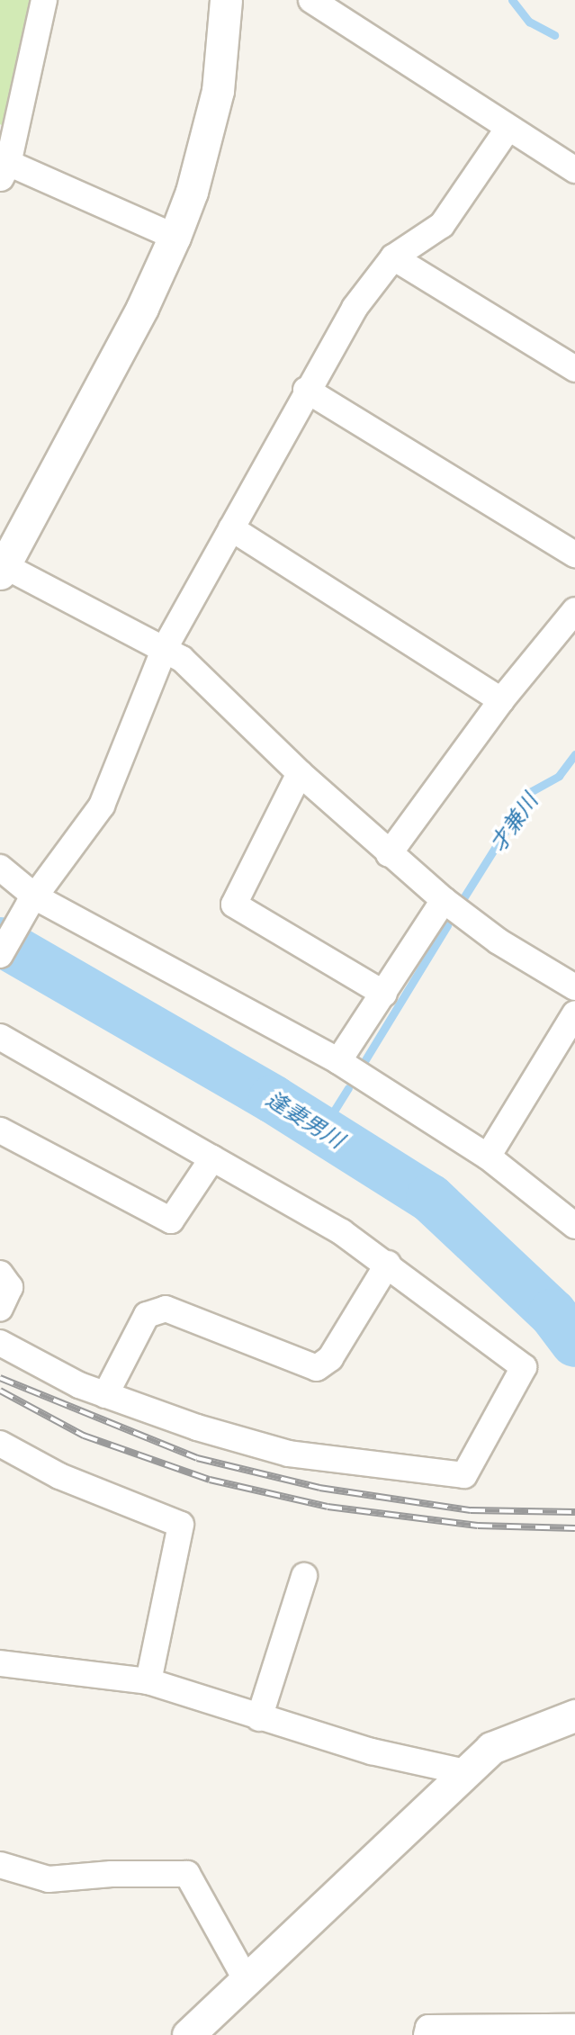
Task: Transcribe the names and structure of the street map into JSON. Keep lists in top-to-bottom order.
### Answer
{
  "water": ["才兼川", "逢妻男川"]
}
